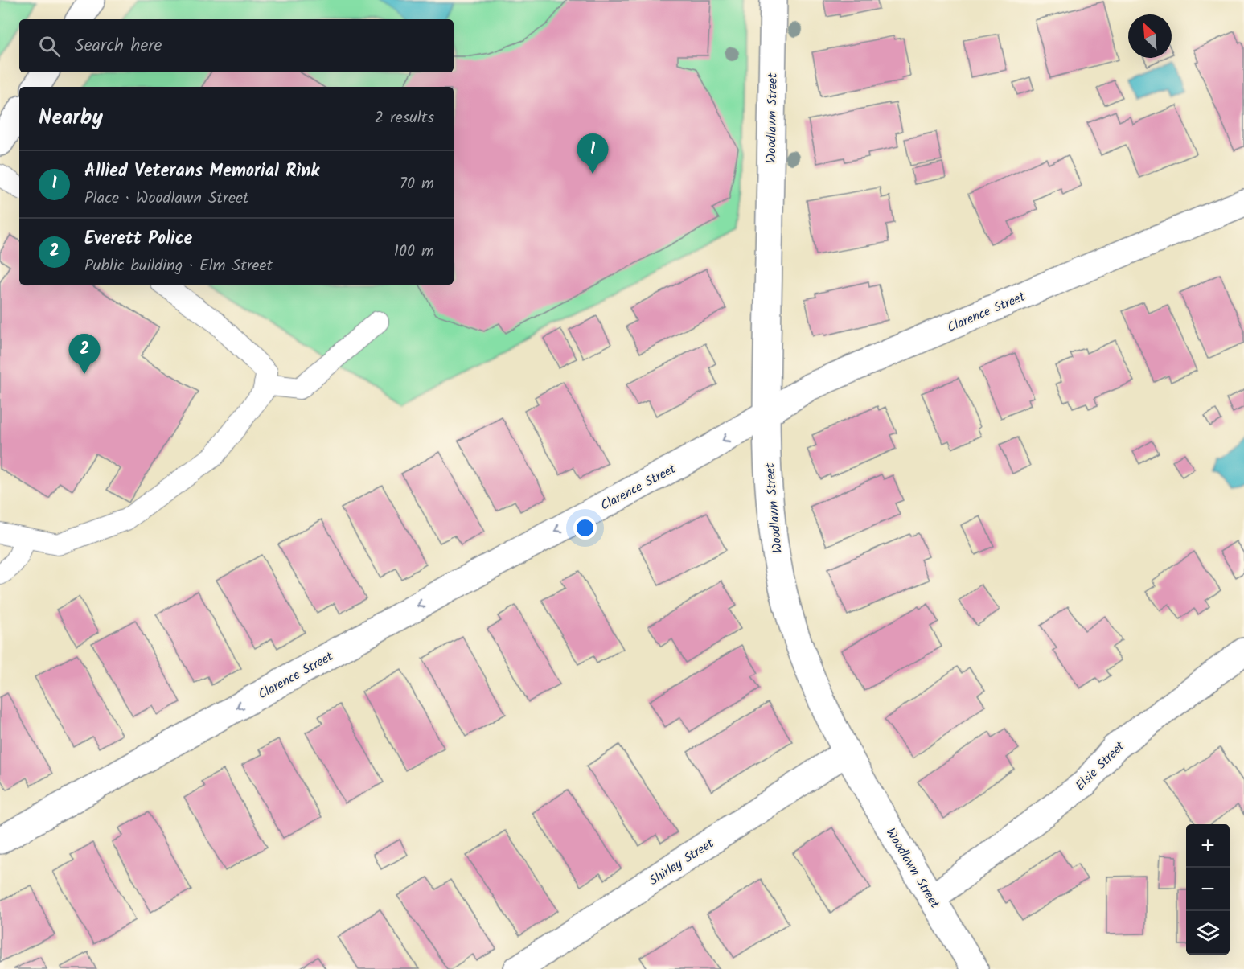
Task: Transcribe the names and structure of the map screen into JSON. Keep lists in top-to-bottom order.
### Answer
{
  "streets": {
    "street": [
      "Woodlawn Street",
      "Clarence Street",
      "Elsie Street",
      "Shirley Street"
    ]
  },
  "crossings": [
    ["Woodlawn Street", "Clarence Street"],
    ["Woodlawn Street", "Elsie Street"],
    ["Woodlawn Street", "Shirley Street"]
  ],
  "one_way": ["Clarence Street"],
  "north": "top left",
  "page": {
    "search": "Search here",
    "heading": ["Nearby", "2 results"],
    "pins": ["1", "2"],
    "list": [
      {
        "mark": "1",
        "name": "Allied Veterans Memorial Rink",
        "note": "Place · Woodlawn Street",
        "value": "70 m"
      },
      {
        "mark": "2",
        "name": "Everett Police",
        "note": "Public building · Elm Street",
        "value": "100 m"
      }
    ],
    "map_buttons": ["+", "−"]
  }
}
